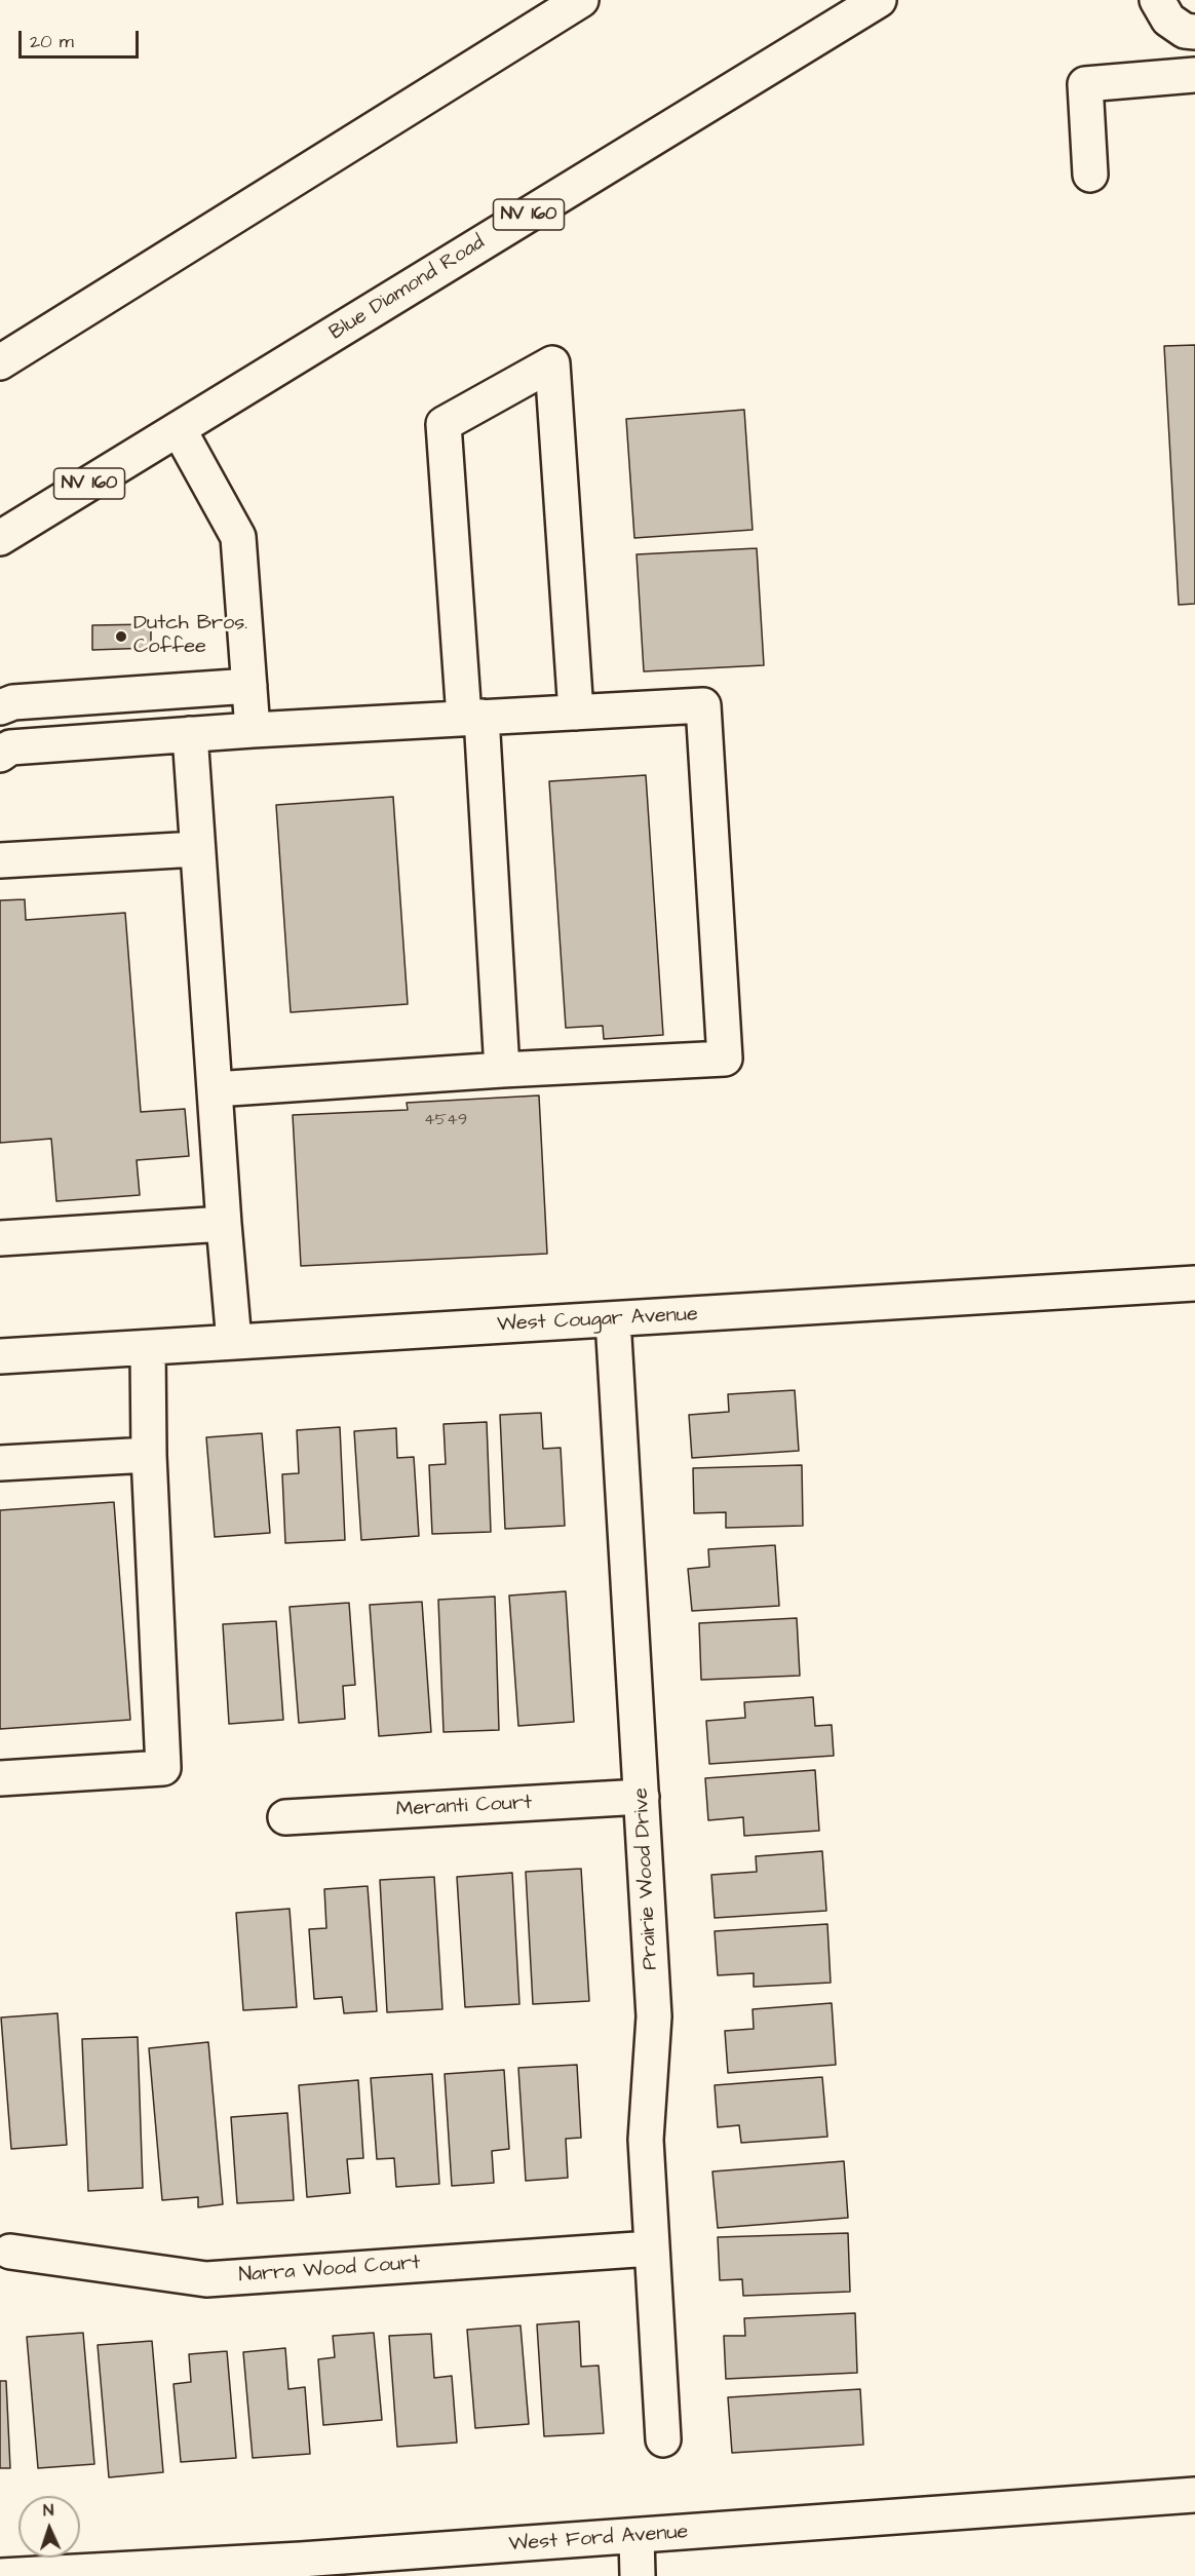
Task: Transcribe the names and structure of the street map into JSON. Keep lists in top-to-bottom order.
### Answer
{
  "streets": {
    "main road": [
      "NV 160",
      "Blue Diamond Road",
      "West Cougar Avenue",
      "Meranti Court",
      "Prairie Wood Drive",
      "Narra Wood Court",
      "West Ford Avenue"
    ]
  },
  "crossings": [
    ["West Cougar Avenue", "Prairie Wood Drive"],
    ["Meranti Court", "Prairie Wood Drive"],
    ["Prairie Wood Drive", "Narra Wood Court"]
  ],
  "places": ["Dutch Bros. Coffee"],
  "house_numbers": ["4549"],
  "scale_bar": "20 m",
  "north": "top"
}
